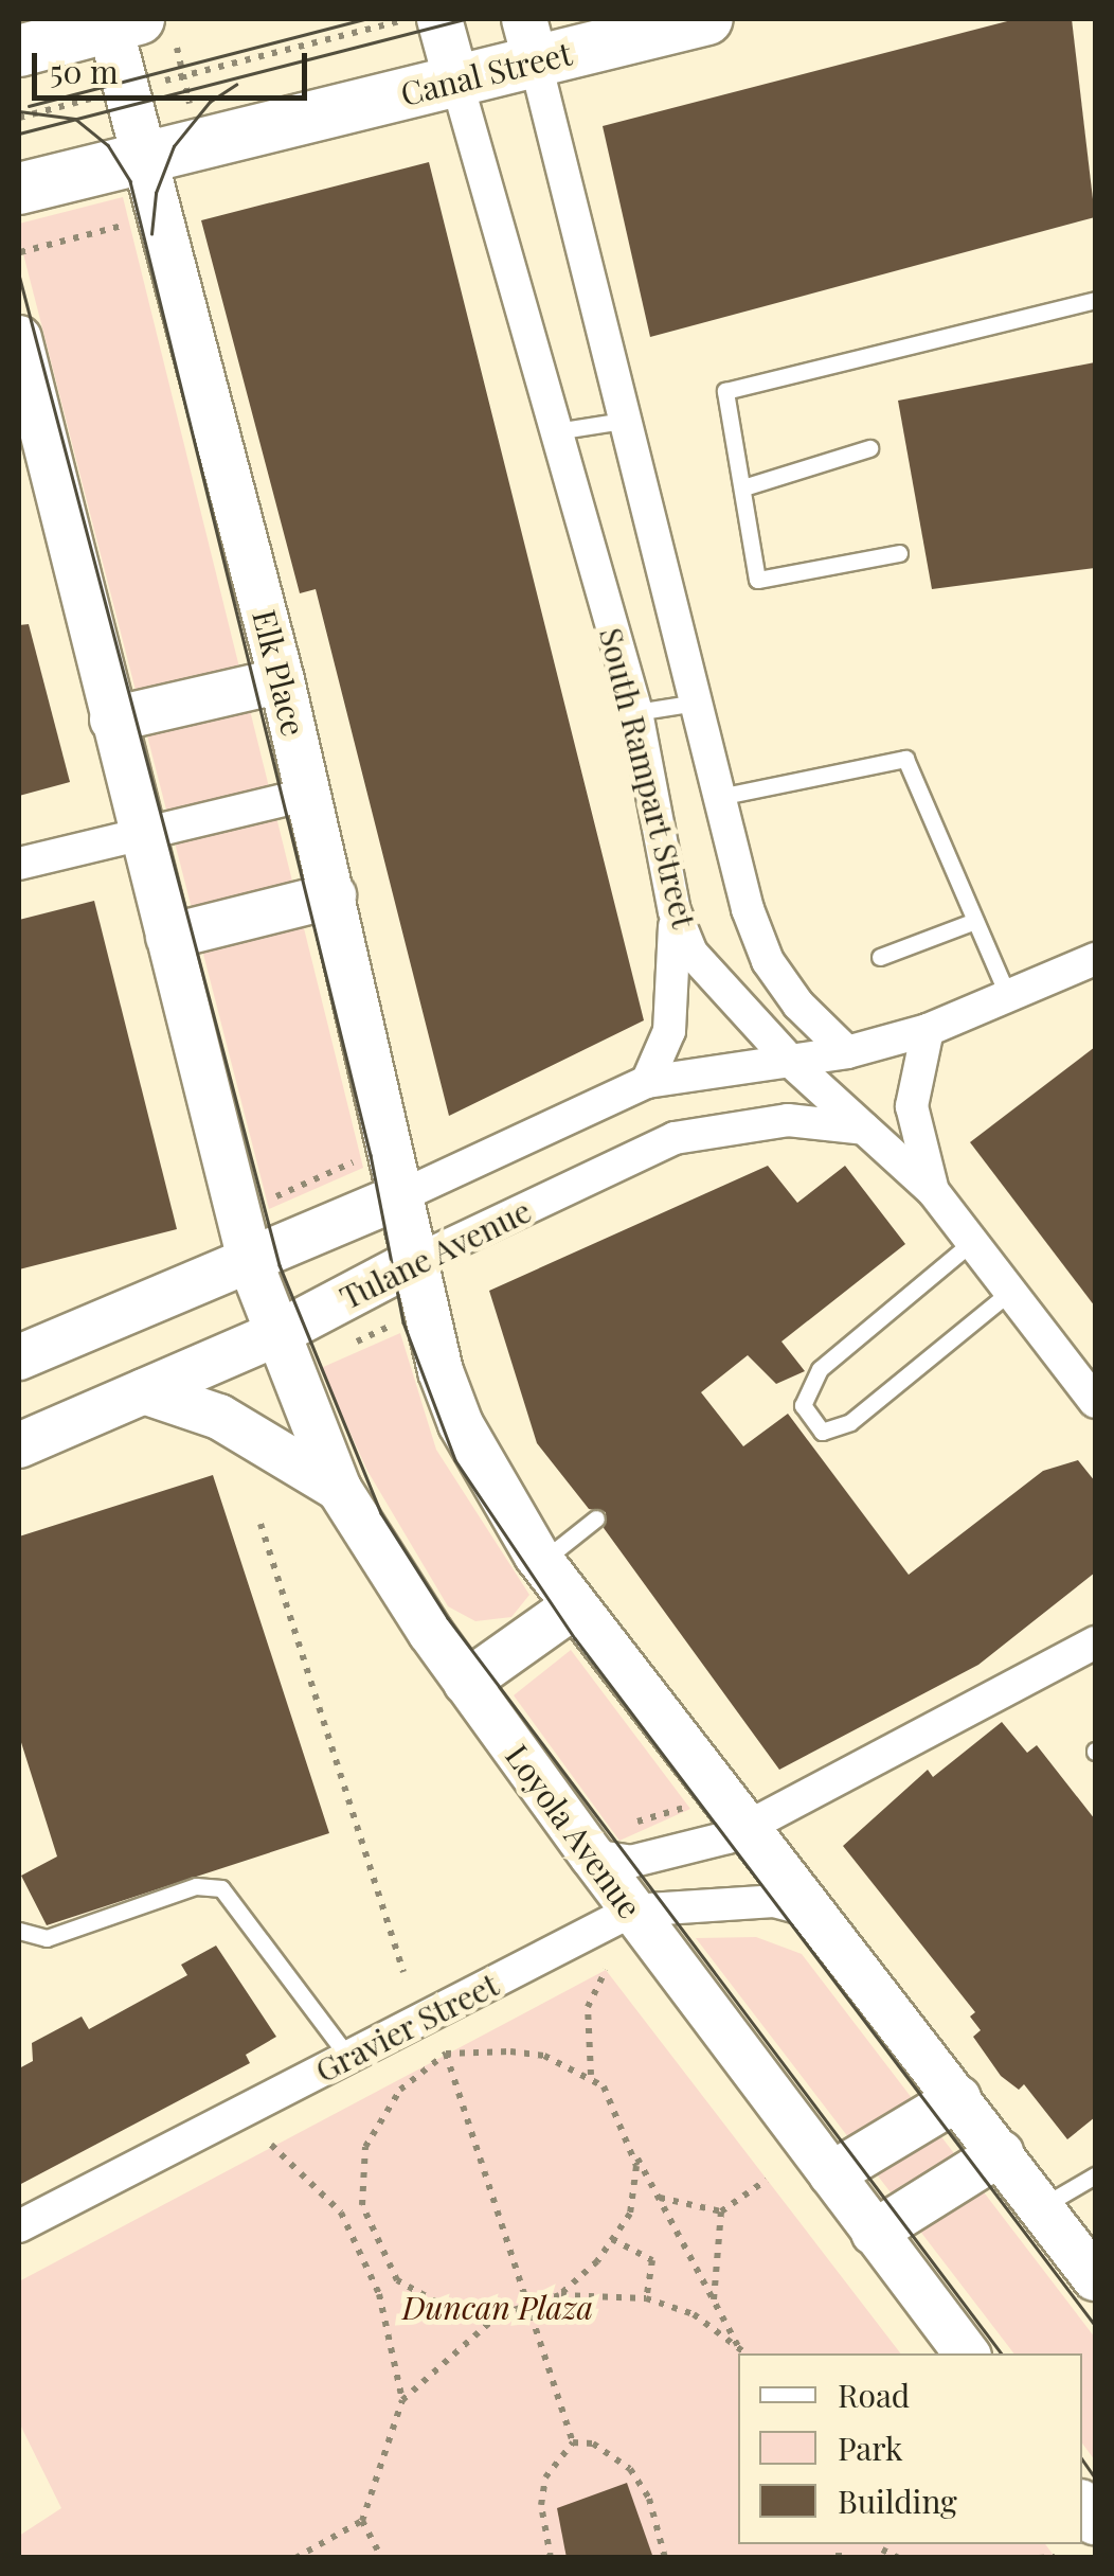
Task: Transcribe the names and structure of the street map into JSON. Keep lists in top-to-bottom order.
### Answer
{
  "streets": {
    "main road": [
      "Canal Street",
      "Elk Place",
      "South Rampart Street",
      "Tulane Avenue",
      "Loyola Avenue"
    ],
    "street": ["Gravier Street"]
  },
  "crossings": [
    ["Canal Street", "Elk Place"],
    ["Canal Street", "South Rampart Street"],
    ["Elk Place", "Tulane Avenue"],
    ["South Rampart Street", "Tulane Avenue"],
    ["Tulane Avenue", "Loyola Avenue"],
    ["Loyola Avenue", "Gravier Street"]
  ],
  "parks": ["Duncan Plaza"],
  "legend": ["Road", "Park", "Building"],
  "scale_bar": "50 m"
}
